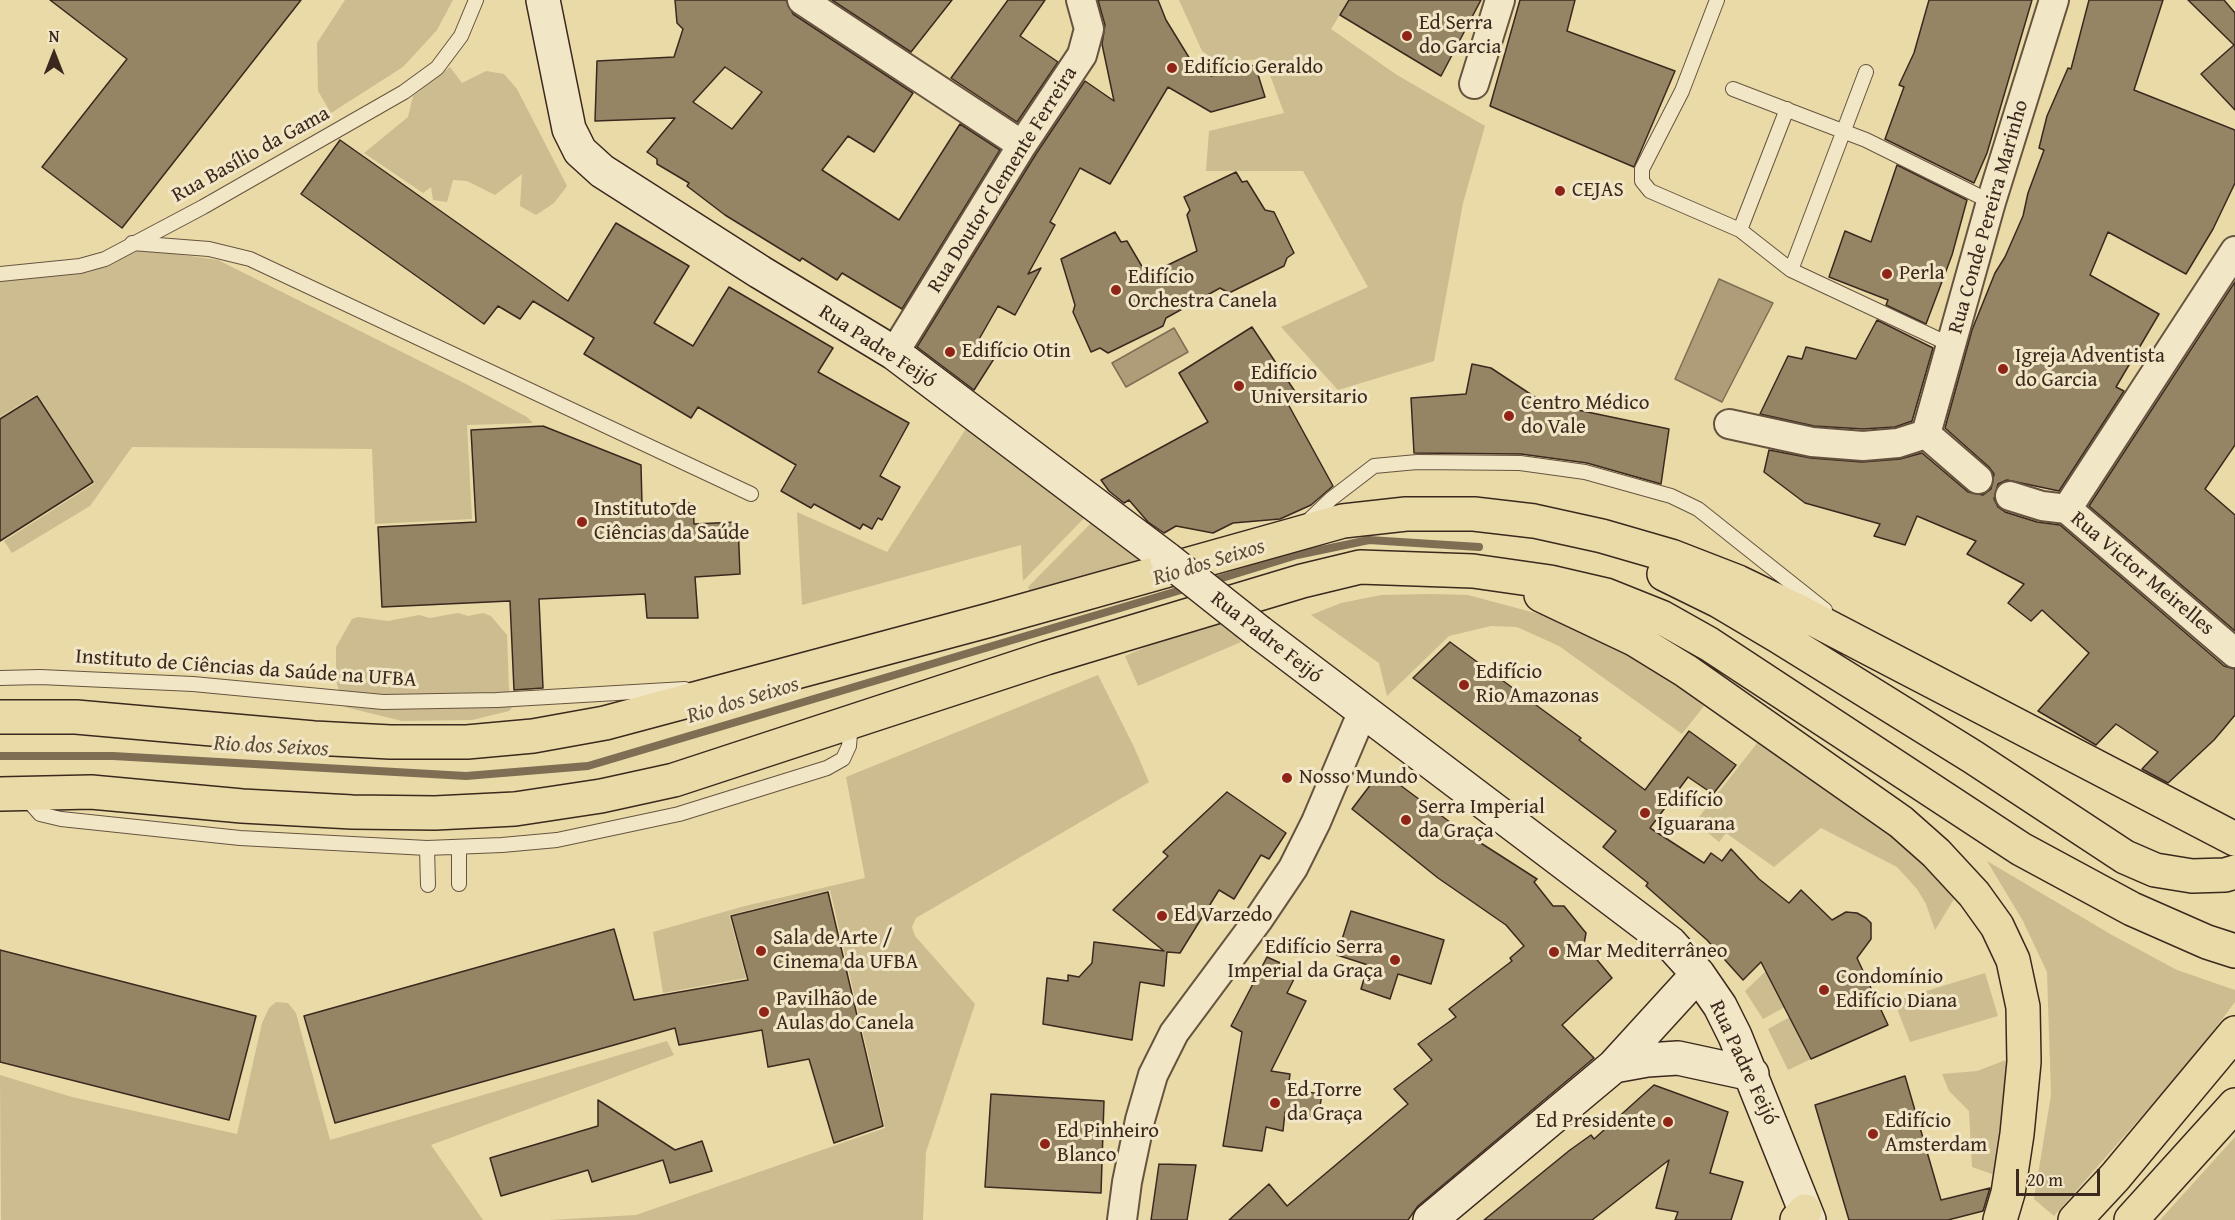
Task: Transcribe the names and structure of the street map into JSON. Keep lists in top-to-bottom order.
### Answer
{
  "streets": {
    "main road": ["Rua Padre Feijó"],
    "street": ["Rua Doutor Clemente Ferreira", "Rua Conde Pereira Marinho", "Rua Victor Meirelles"],
    "lane": ["Rua Basílio da Gama", "Instituto de Ciências da Saúde na UFBA"]
  },
  "crossings": [
    ["Rua Doutor Clemente Ferreira", "Rua Padre Feijó"]
  ],
  "water": ["Rio dos Seixos"],
  "places": [
    "Ed Serra do Garcia",
    "Edifício Geraldo",
    "CEJAS",
    "Perla",
    "Edifício Orchestra Canela",
    "Edifício Otin",
    "Igreja Adventista do Garcia",
    "Edifício Universitario",
    "Centro Médico do Vale",
    "Instituto de Ciências da Saúde",
    "Edifício Rio Amazonas",
    "Nosso Mundo",
    "Edifício Iguarana",
    "Serra Imperial da Graça",
    "Ed Varzedo",
    "Sala de Arte / Cinema da UFBA",
    "Mar Mediterrâneo",
    "Edifício Serra Imperial da Graça",
    "Condomínio Edifício Diana",
    "Pavilhão de Aulas do Canela",
    "Ed Torre da Graça",
    "Ed Presidente",
    "Edifício Amsterdam",
    "Ed Pinheiro Blanco"
  ],
  "scale_bar": "20 m",
  "north": "top"
}
